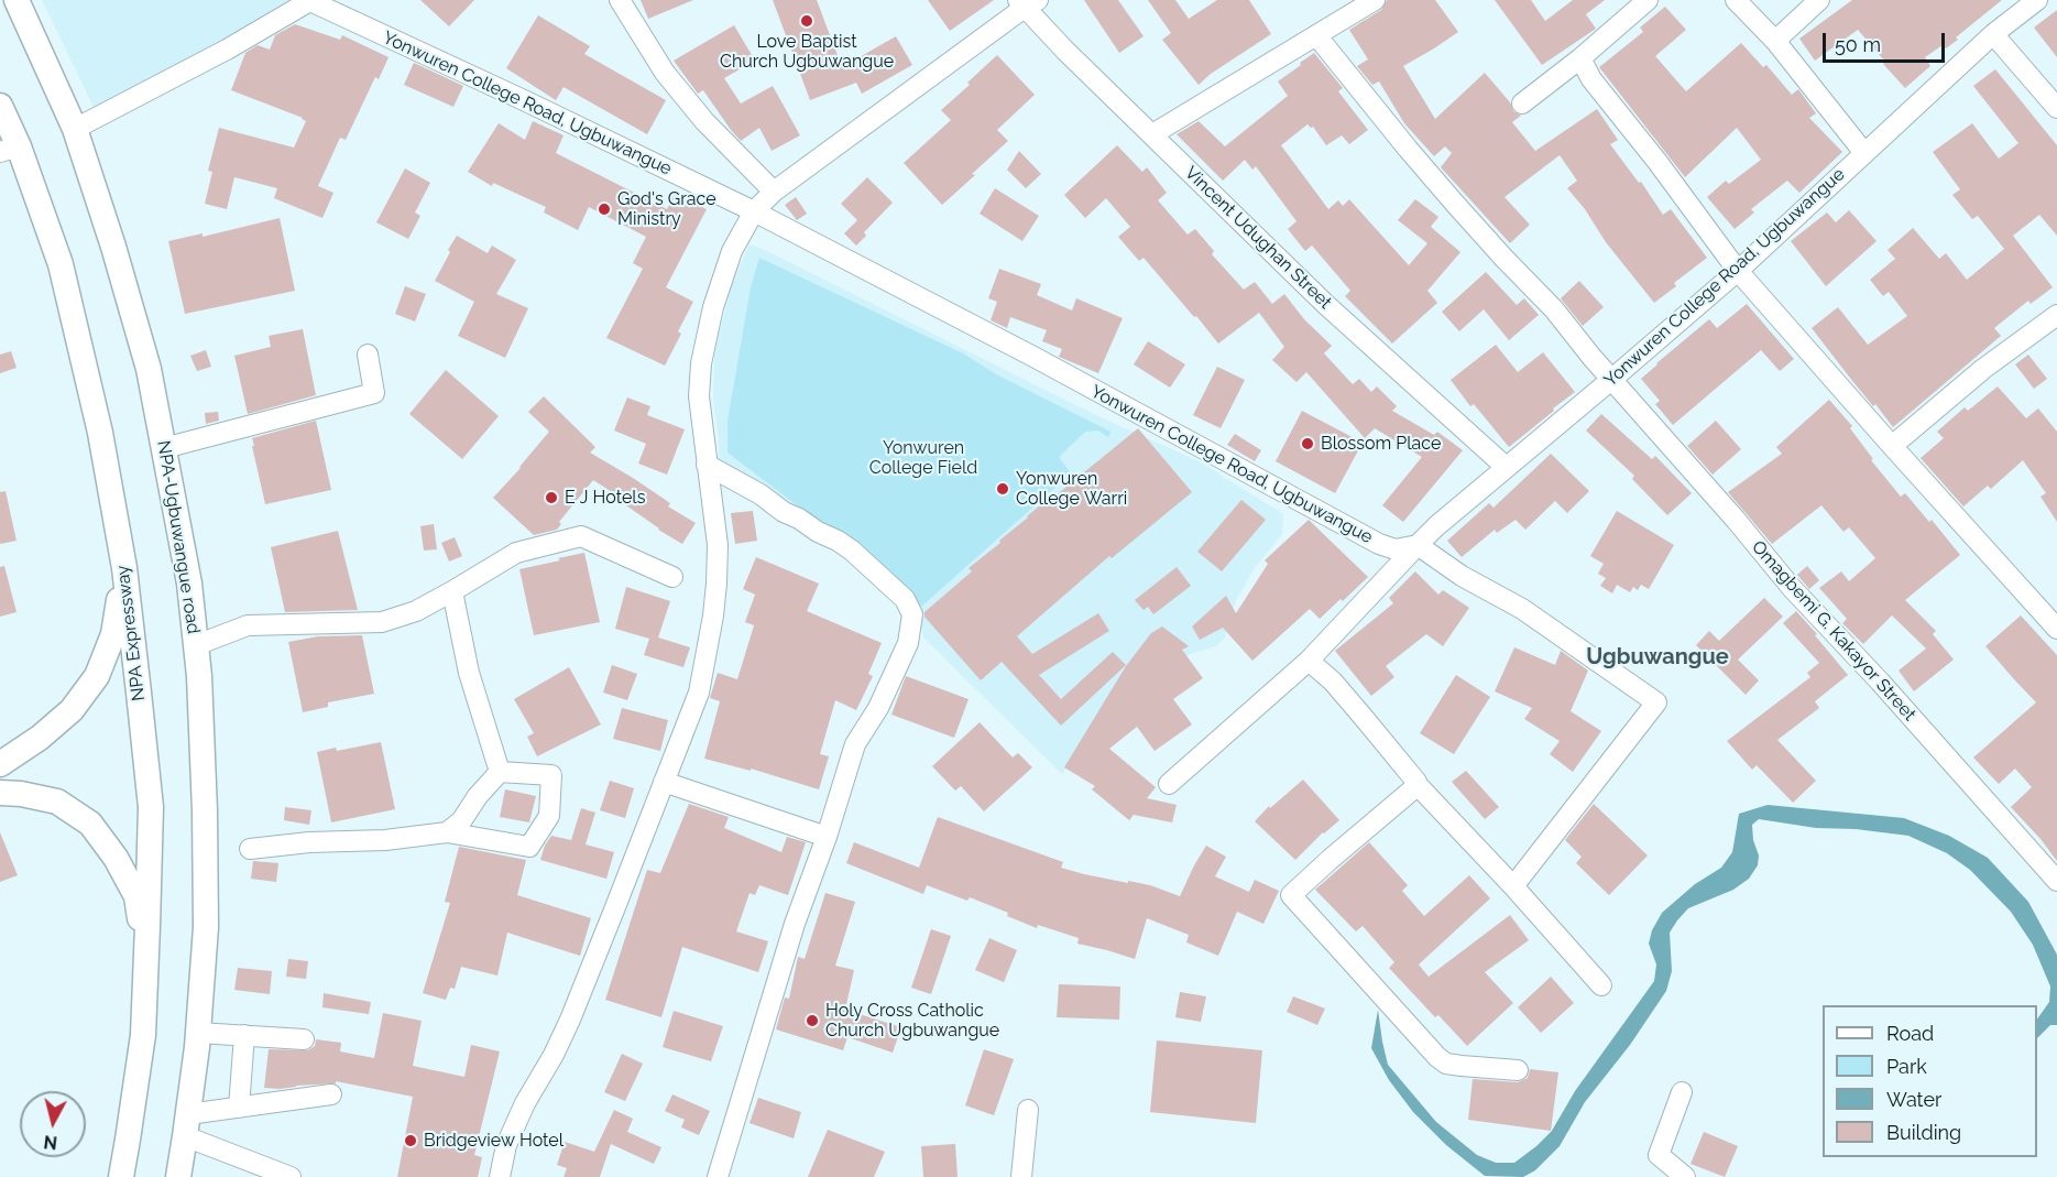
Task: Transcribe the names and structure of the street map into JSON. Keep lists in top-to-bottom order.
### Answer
{
  "streets": {
    "main road": ["NPA-Ugbuwangue road", "NPA Expressway"],
    "street": ["Yonwuren College Road, Ugbuwangue", "Vincent Udughan Street", "Omagbemi G. Kakayor Street"]
  },
  "crossings": [
    ["Yonwuren College Road, Ugbuwangue", "Vincent Udughan Street"],
    ["Yonwuren College Road, Ugbuwangue", "Omagbemi G. Kakayor Street"]
  ],
  "districts": ["Ugbuwangue"],
  "parks": ["Yonwuren College Field"],
  "places": [
    "Love Baptist Church Ugbuwangue",
    "God's Grace Ministry",
    "Blossom Place",
    "Yonwuren College Warri",
    "E J Hotels",
    "Holy Cross Catholic Church Ugbuwangue",
    "Bridgeview Hotel"
  ],
  "legend": [
    "Road",
    "Park",
    "Water",
    "Building"
  ],
  "scale_bar": "50 m",
  "north": "bottom"
}
